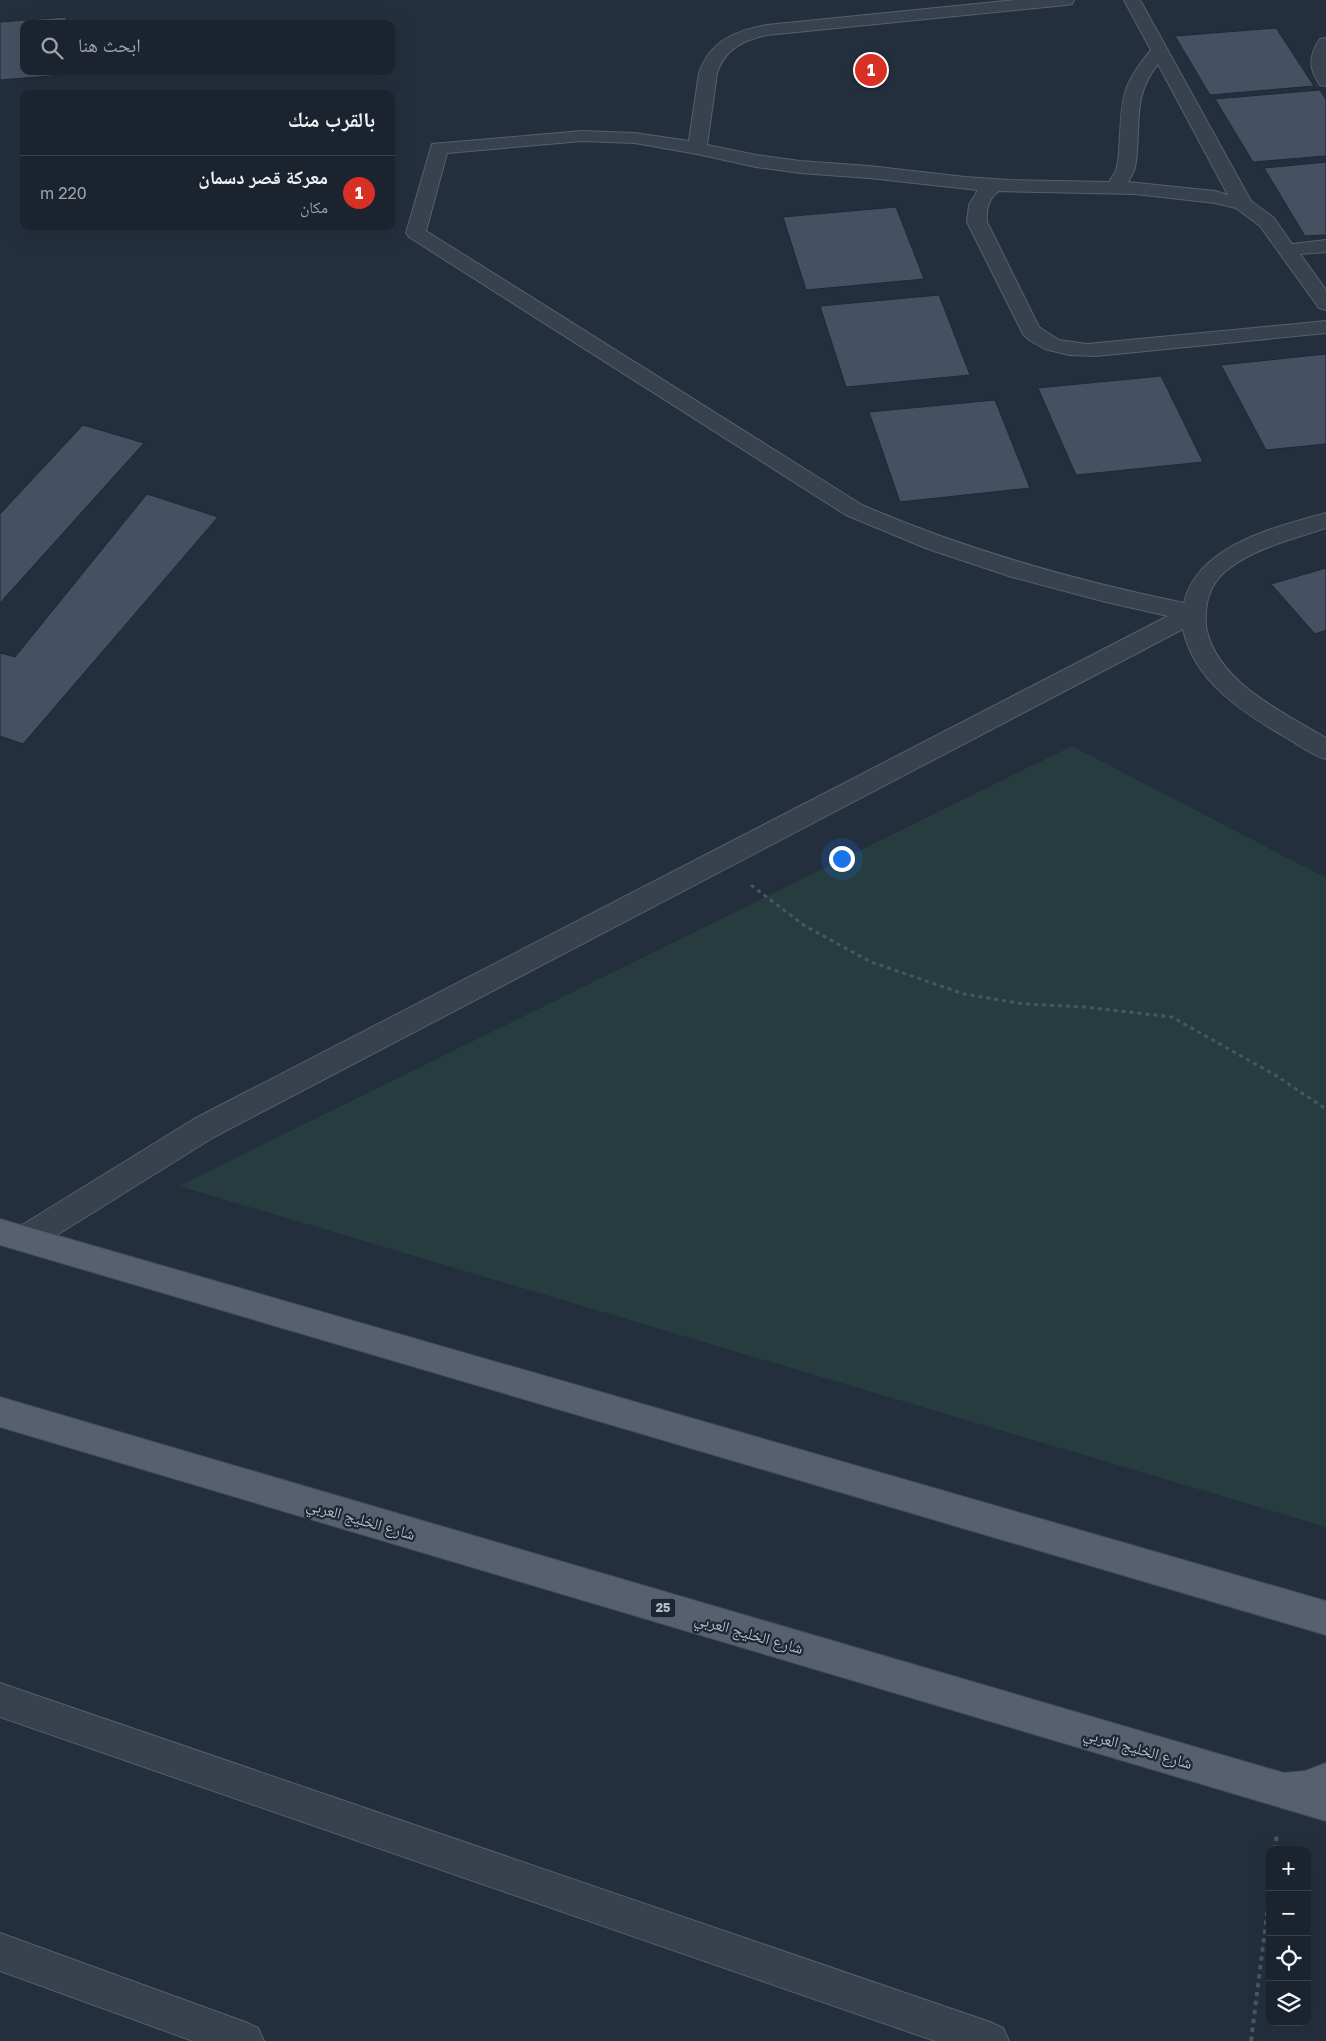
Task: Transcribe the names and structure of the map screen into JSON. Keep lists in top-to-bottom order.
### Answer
{
  "streets": {
    "main road": ["شارع الخليج العربي", "25"]
  },
  "page": {
    "search": "ابحث هنا",
    "pins": "1",
    "heading": "بالقرب منك",
    "list": [
      {
        "mark": "1",
        "name": "معركة قصر دسمان",
        "note": "مكان",
        "value": "220 m"
      }
    ],
    "map_buttons": ["+", "−"]
  }
}
